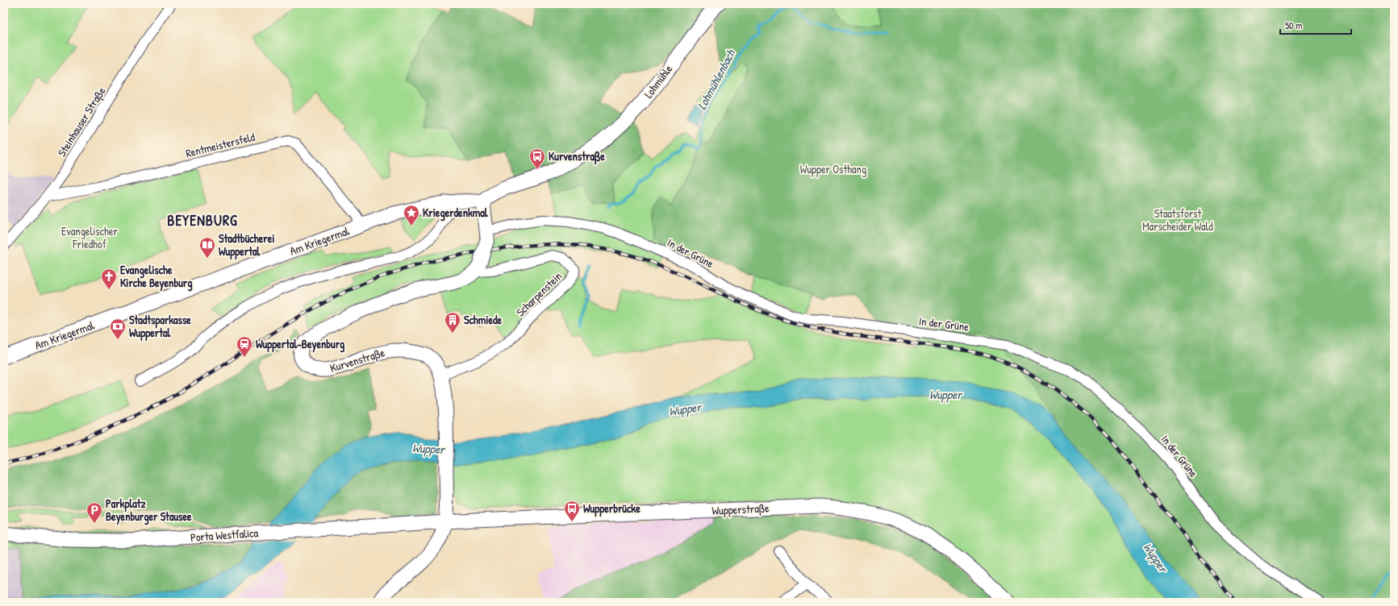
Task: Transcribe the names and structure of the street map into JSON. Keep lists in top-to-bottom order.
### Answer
{
  "streets": {
    "main road": [
      "Lohmühle",
      "Am Kriegermal",
      "Kurvenstraße",
      "Wupperstraße",
      "Porta Westfalica"
    ],
    "street": [
      "Steinhauser Straße",
      "Rentmeistersfeld",
      "In der Grüne",
      "Scharpenstein"
    ]
  },
  "crossings": [
    ["Lohmühle", "Am Kriegermal"],
    ["Steinhauser Straße", "Rentmeistersfeld"],
    ["Rentmeistersfeld", "Am Kriegermal"],
    ["Scharpenstein", "Kurvenstraße"],
    ["Kurvenstraße", "Wupperstraße"],
    ["Kurvenstraße", "Porta Westfalica"],
    ["Wupperstraße", "Porta Westfalica"]
  ],
  "districts": ["BEYENBURG"],
  "water": ["Lohmühlenbach", "Wupper"],
  "parks": ["Wupper Osthang", "Staatsforst Marscheider Wald", "Evangelischer Friedhof"],
  "places": {
    "bus stop": ["Kurvenstraße", "Wupperbrücke"],
    "place": ["Kriegerdenkmal"],
    "library": ["Stadtbücherei Wuppertal"],
    "church": ["Evangelische Kirche Beyenburg"],
    "building": ["Schmiede"],
    "bank": ["Stadtsparkasse Wuppertal"],
    "station": ["Wuppertal-Beyenburg"],
    "parking": ["Parkplatz Beyenburger Stausee"]
  },
  "scale_bar": "50 m"
}
